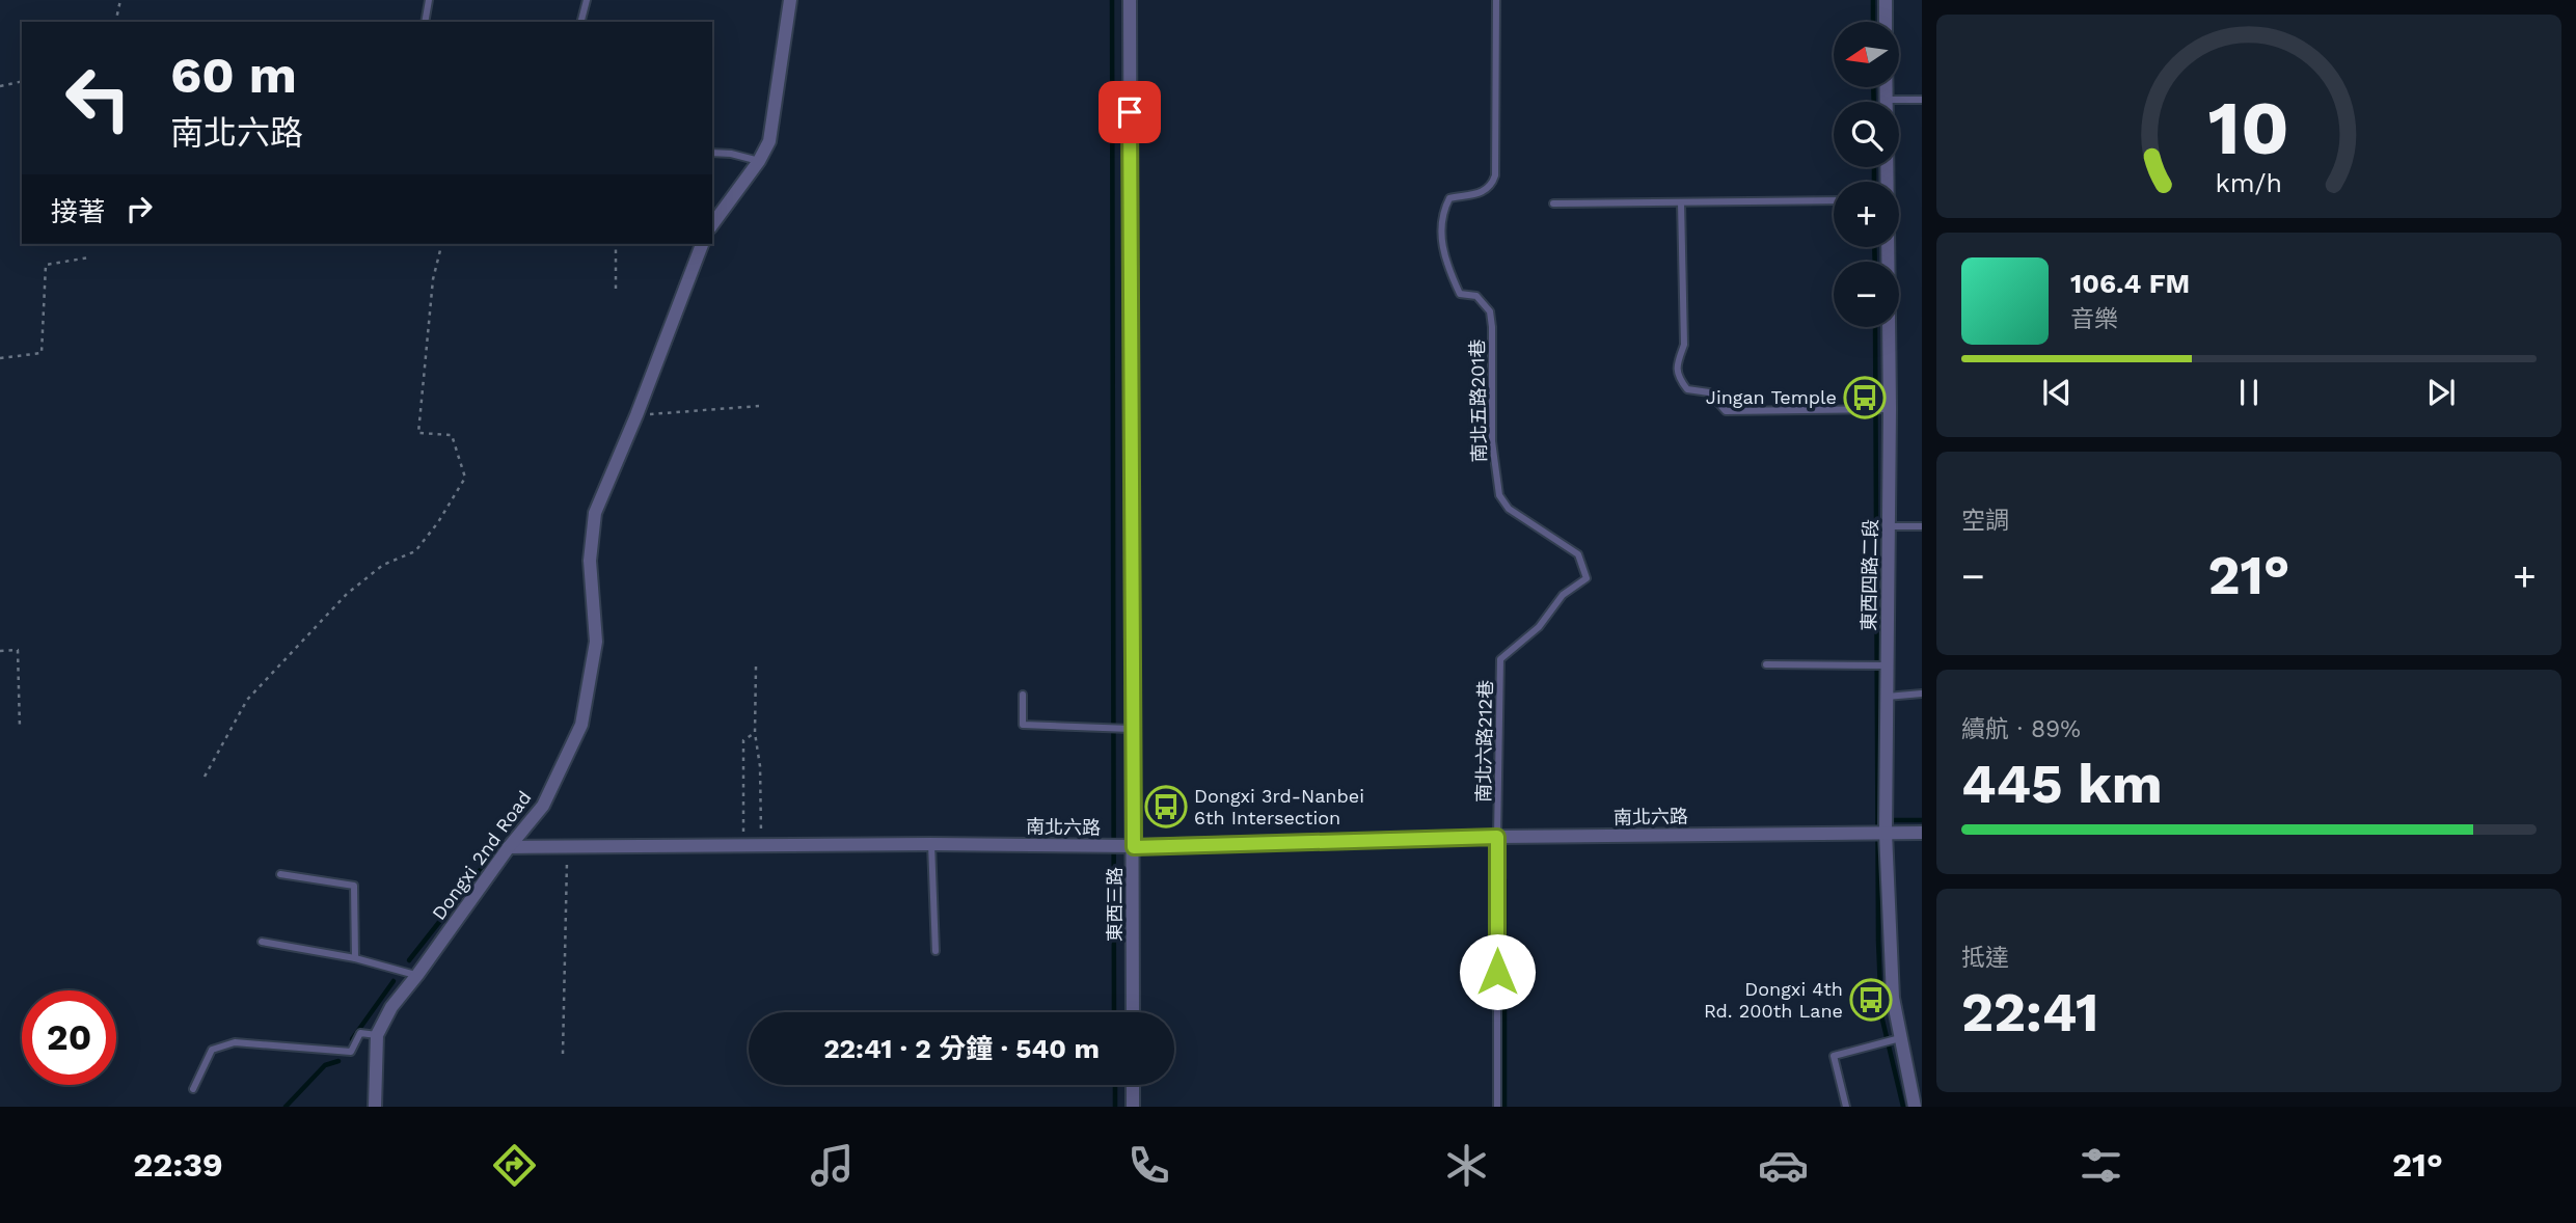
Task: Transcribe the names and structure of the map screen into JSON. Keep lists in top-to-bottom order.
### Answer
{
  "streets": {
    "street": [
      "東西四路二段",
      "南北六路",
      "Dongxi 2nd Road",
      "東西三路"
    ],
    "lane": ["南北五路201巷", "南北六路212巷"]
  },
  "crossings": [
    ["南北五路201巷", "南北六路212巷"],
    ["東西四路二段", "南北六路"],
    ["南北六路212巷", "南北六路"],
    ["南北六路", "Dongxi 2nd Road"],
    ["南北六路", "東西三路"]
  ],
  "places": {
    "bus stop": ["Jingan Temple", "Dongxi 3rd-Nanbei 6th Intersection", "Dongxi 4th Rd. 200th Lane"]
  },
  "north": "left",
  "page": {
    "map_buttons": ["+", "−"],
    "turn": ["60 m", "南北六路"],
    "then": "接著",
    "song": ["106.4 FM", "音樂"],
    "tile": [
      "空調",
      ["續航 · 89%", "445 km"],
      ["抵達", "22:41"]
    ],
    "heat": ["−", "21°", "+"],
    "limit": "20",
    "trip": "22:41 · 2 分鐘 · 540 m",
    "tabs": ["22:39", "21°"],
    "gauge": ["10", "km/h"]
  }
}
